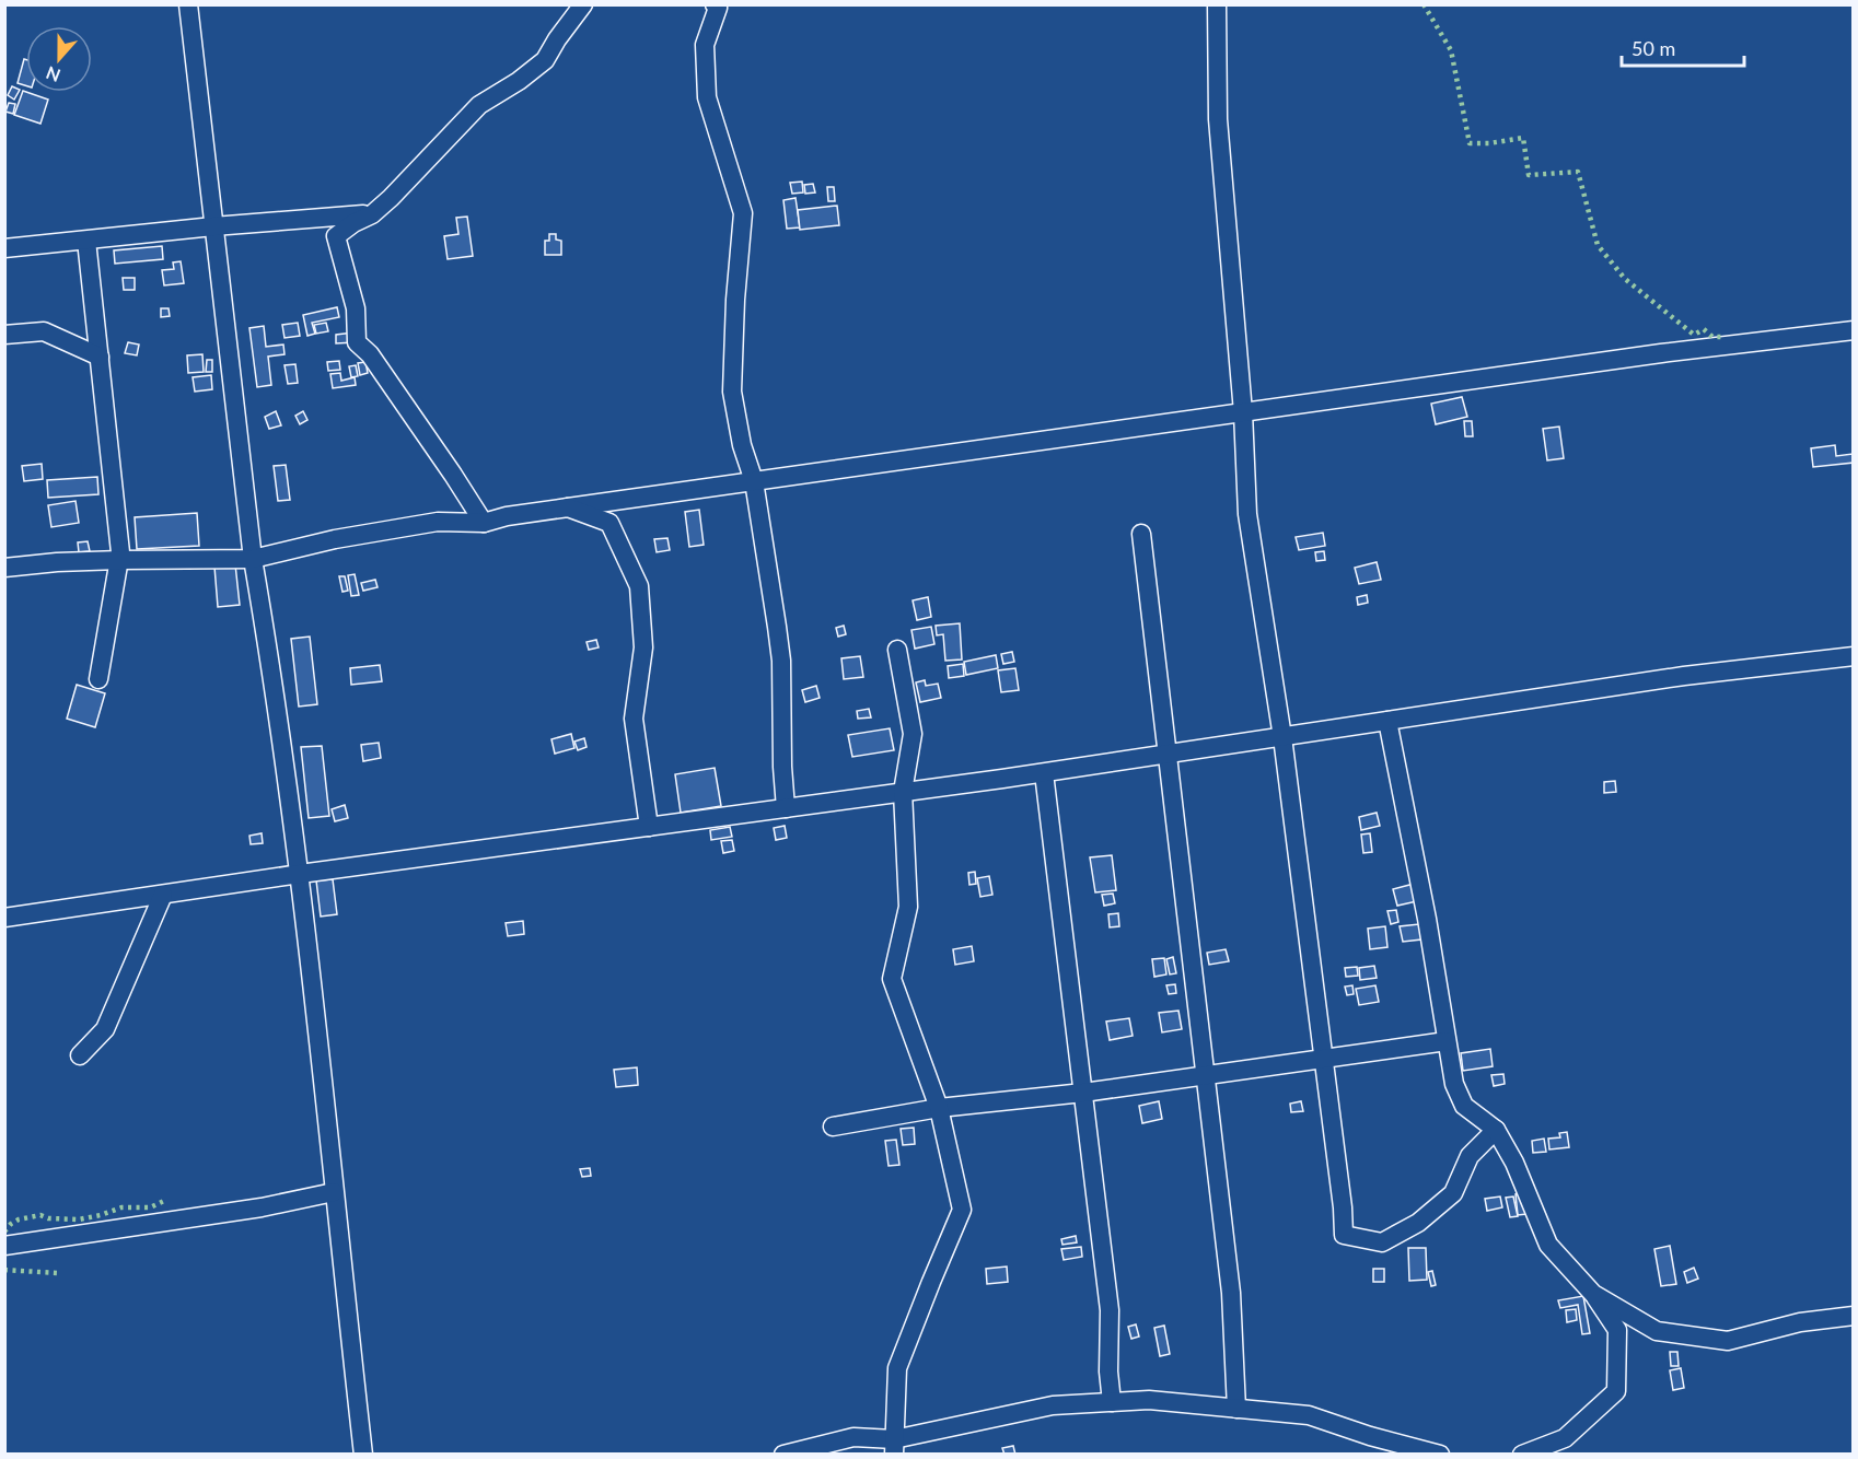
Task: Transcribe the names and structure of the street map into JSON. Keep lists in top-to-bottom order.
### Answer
{
  "scale_bar": "50 m",
  "north": "bottom"
}
